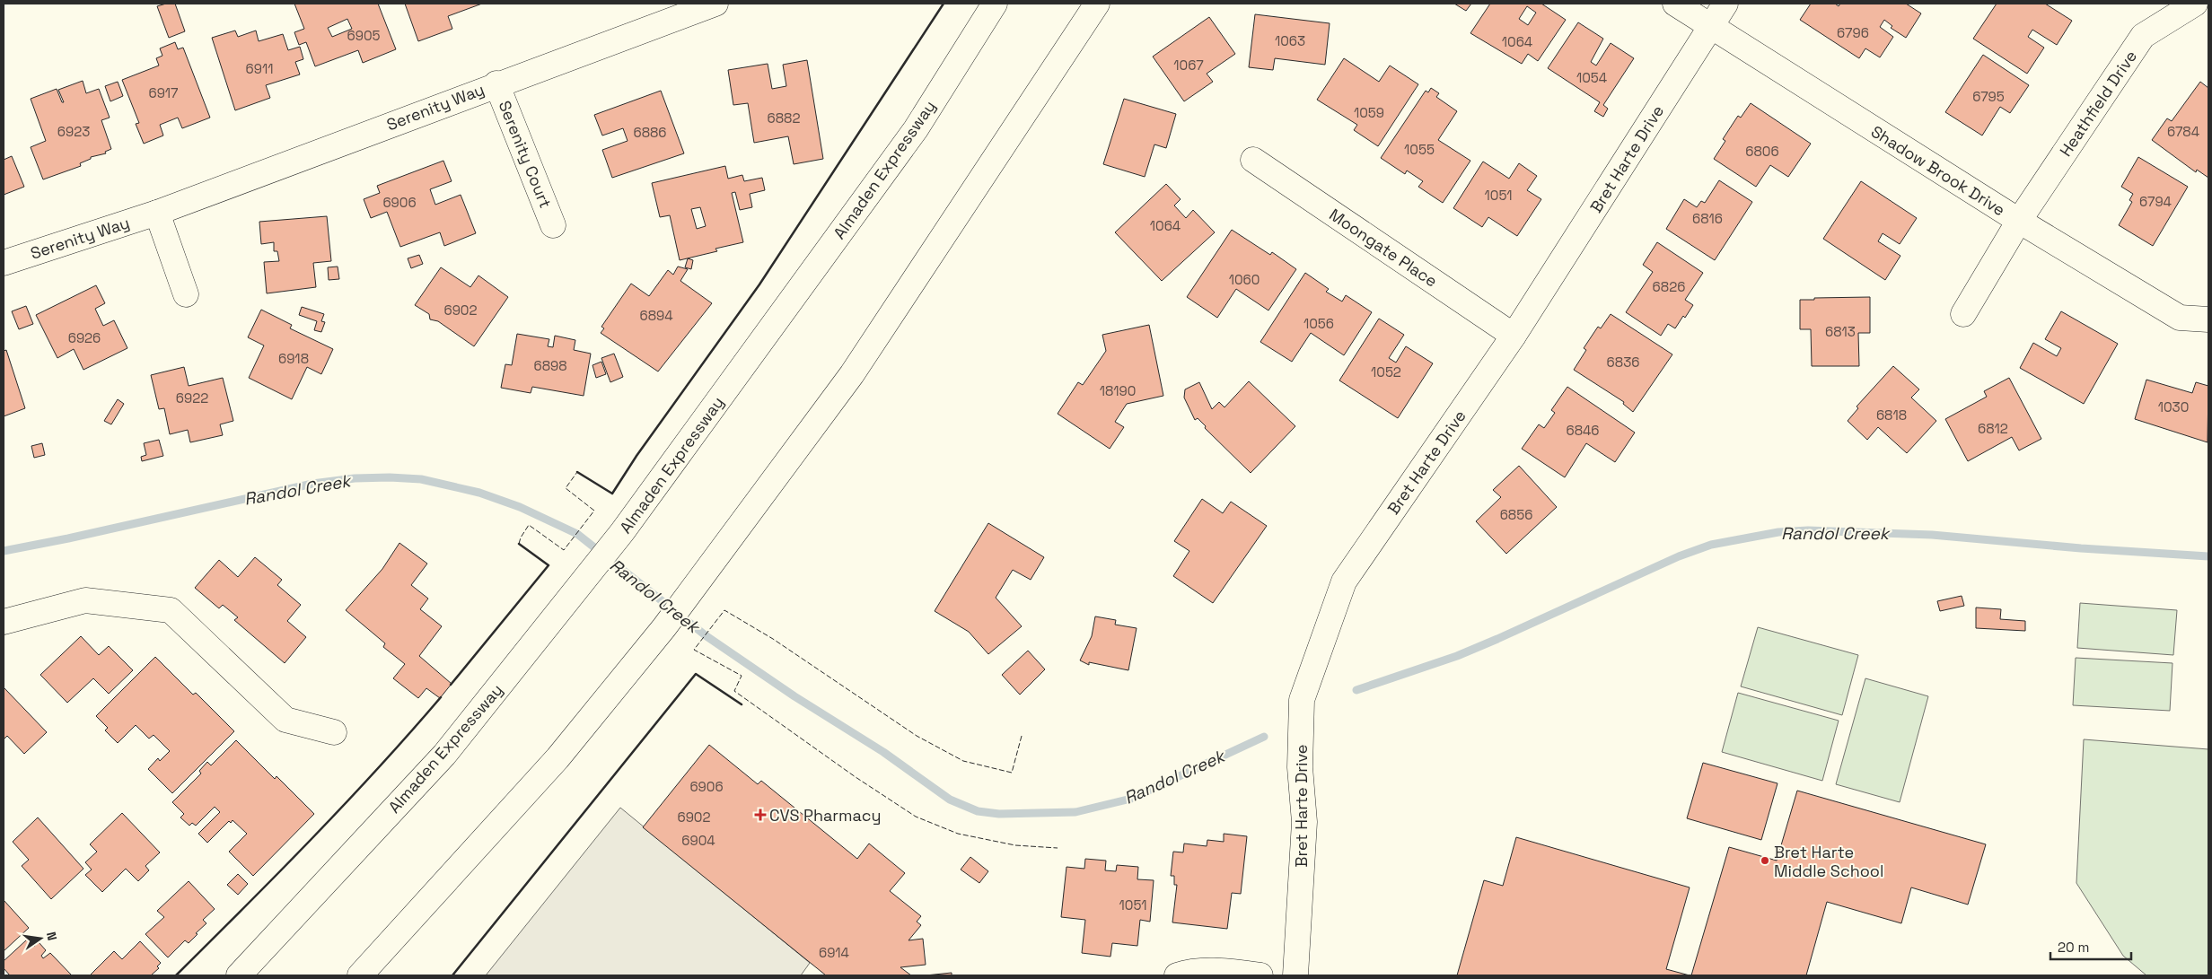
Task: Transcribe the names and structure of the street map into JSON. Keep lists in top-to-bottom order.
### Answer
{
  "streets": {
    "street": [
      "Heathfield Drive",
      "Serenity Way",
      "Serenity Court",
      "Bret Harte Drive",
      "Almaden Expressway",
      "Shadow Brook Drive",
      "Moongate Place"
    ]
  },
  "crossings": [
    ["Heathfield Drive", "Shadow Brook Drive"],
    ["Serenity Way", "Serenity Court"],
    ["Bret Harte Drive", "Shadow Brook Drive"],
    ["Bret Harte Drive", "Moongate Place"]
  ],
  "water": ["Randol Creek"],
  "places": {
    "health": ["CVS Pharmacy"],
    "other": ["Bret Harte Middle School"]
  },
  "house_numbers": [
    "6796",
    "6905",
    "1063",
    "1064",
    "1067",
    "6911",
    "1054",
    "6917",
    "6795",
    "1059",
    "6882",
    "6923",
    "6784",
    "6886",
    "1055",
    "6806",
    "1051",
    "6794",
    "6906",
    "6816",
    "1064",
    "1060",
    "6826",
    "6902",
    "6894",
    "1056",
    "6813",
    "6926",
    "6918",
    "6836",
    "6898",
    "1052",
    "18190",
    "6922",
    "1030",
    "6818",
    "6812",
    "6846",
    "6856",
    "6906",
    "6902",
    "6904",
    "1051",
    "6914"
  ],
  "scale_bar": "20 m",
  "north": "right"
}
